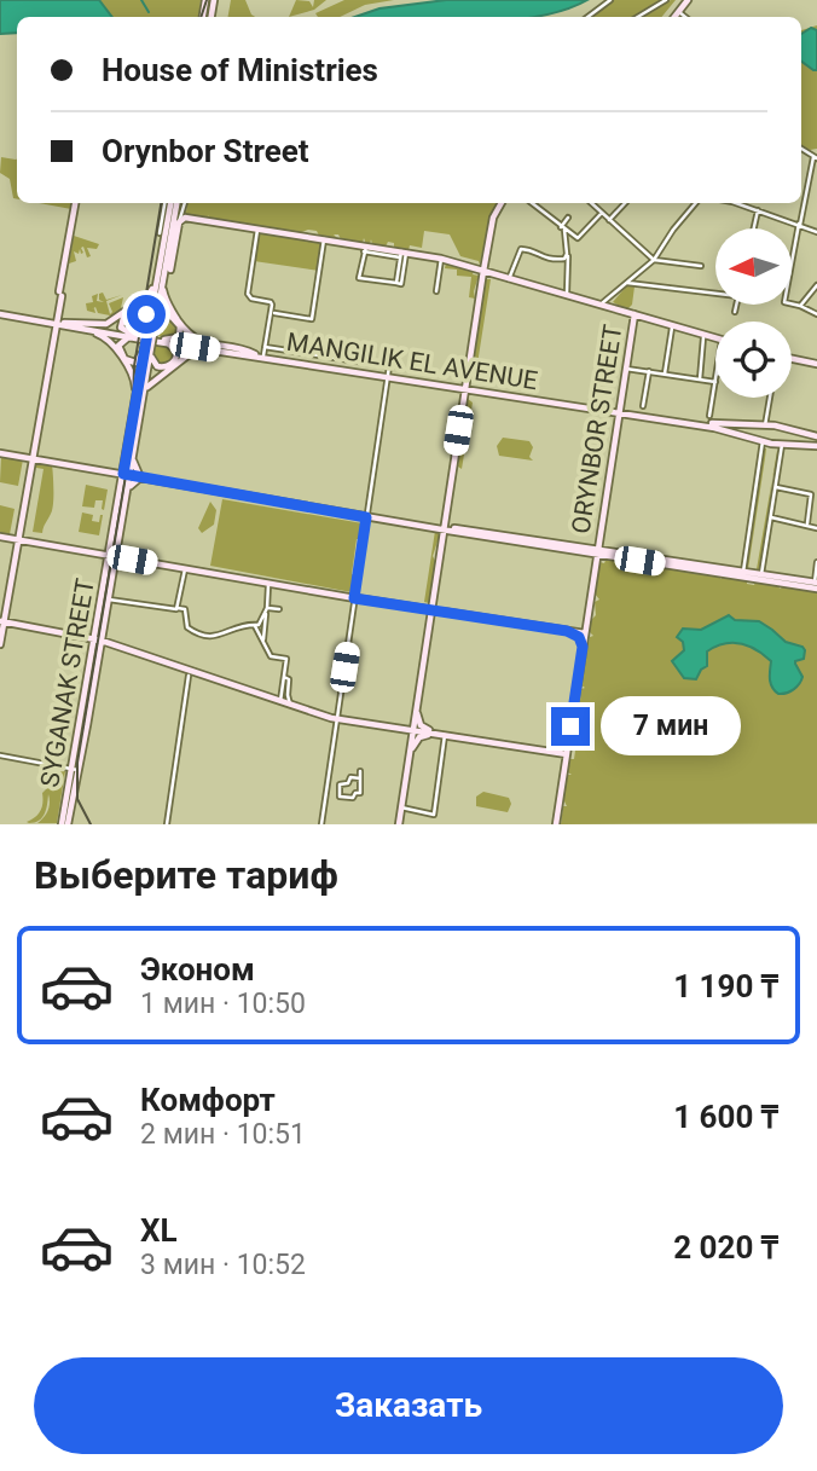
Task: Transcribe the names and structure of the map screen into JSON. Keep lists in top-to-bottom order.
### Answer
{
  "streets": {
    "main road": ["MANGILIK EL AVENUE", "ORYNBOR STREET", "SYGANAK STREET"]
  },
  "crossings": [
    ["MANGILIK EL AVENUE", "ORYNBOR STREET"]
  ],
  "north": "left",
  "page": {
    "banner": ["House of Ministries", "Orynbor Street"],
    "bubble": "7 мин",
    "heading": "Выберите тариф",
    "list": [
      {
        "name": "Эконом",
        "note": "1 мин · 10:50",
        "value": "1 190 ₸"
      },
      {
        "name": "Комфорт",
        "note": "2 мин · 10:51",
        "value": "1 600 ₸"
      },
      {
        "name": "XL",
        "note": "3 мин · 10:52",
        "value": "2 020 ₸"
      }
    ],
    "buttons": "Заказать"
  }
}
